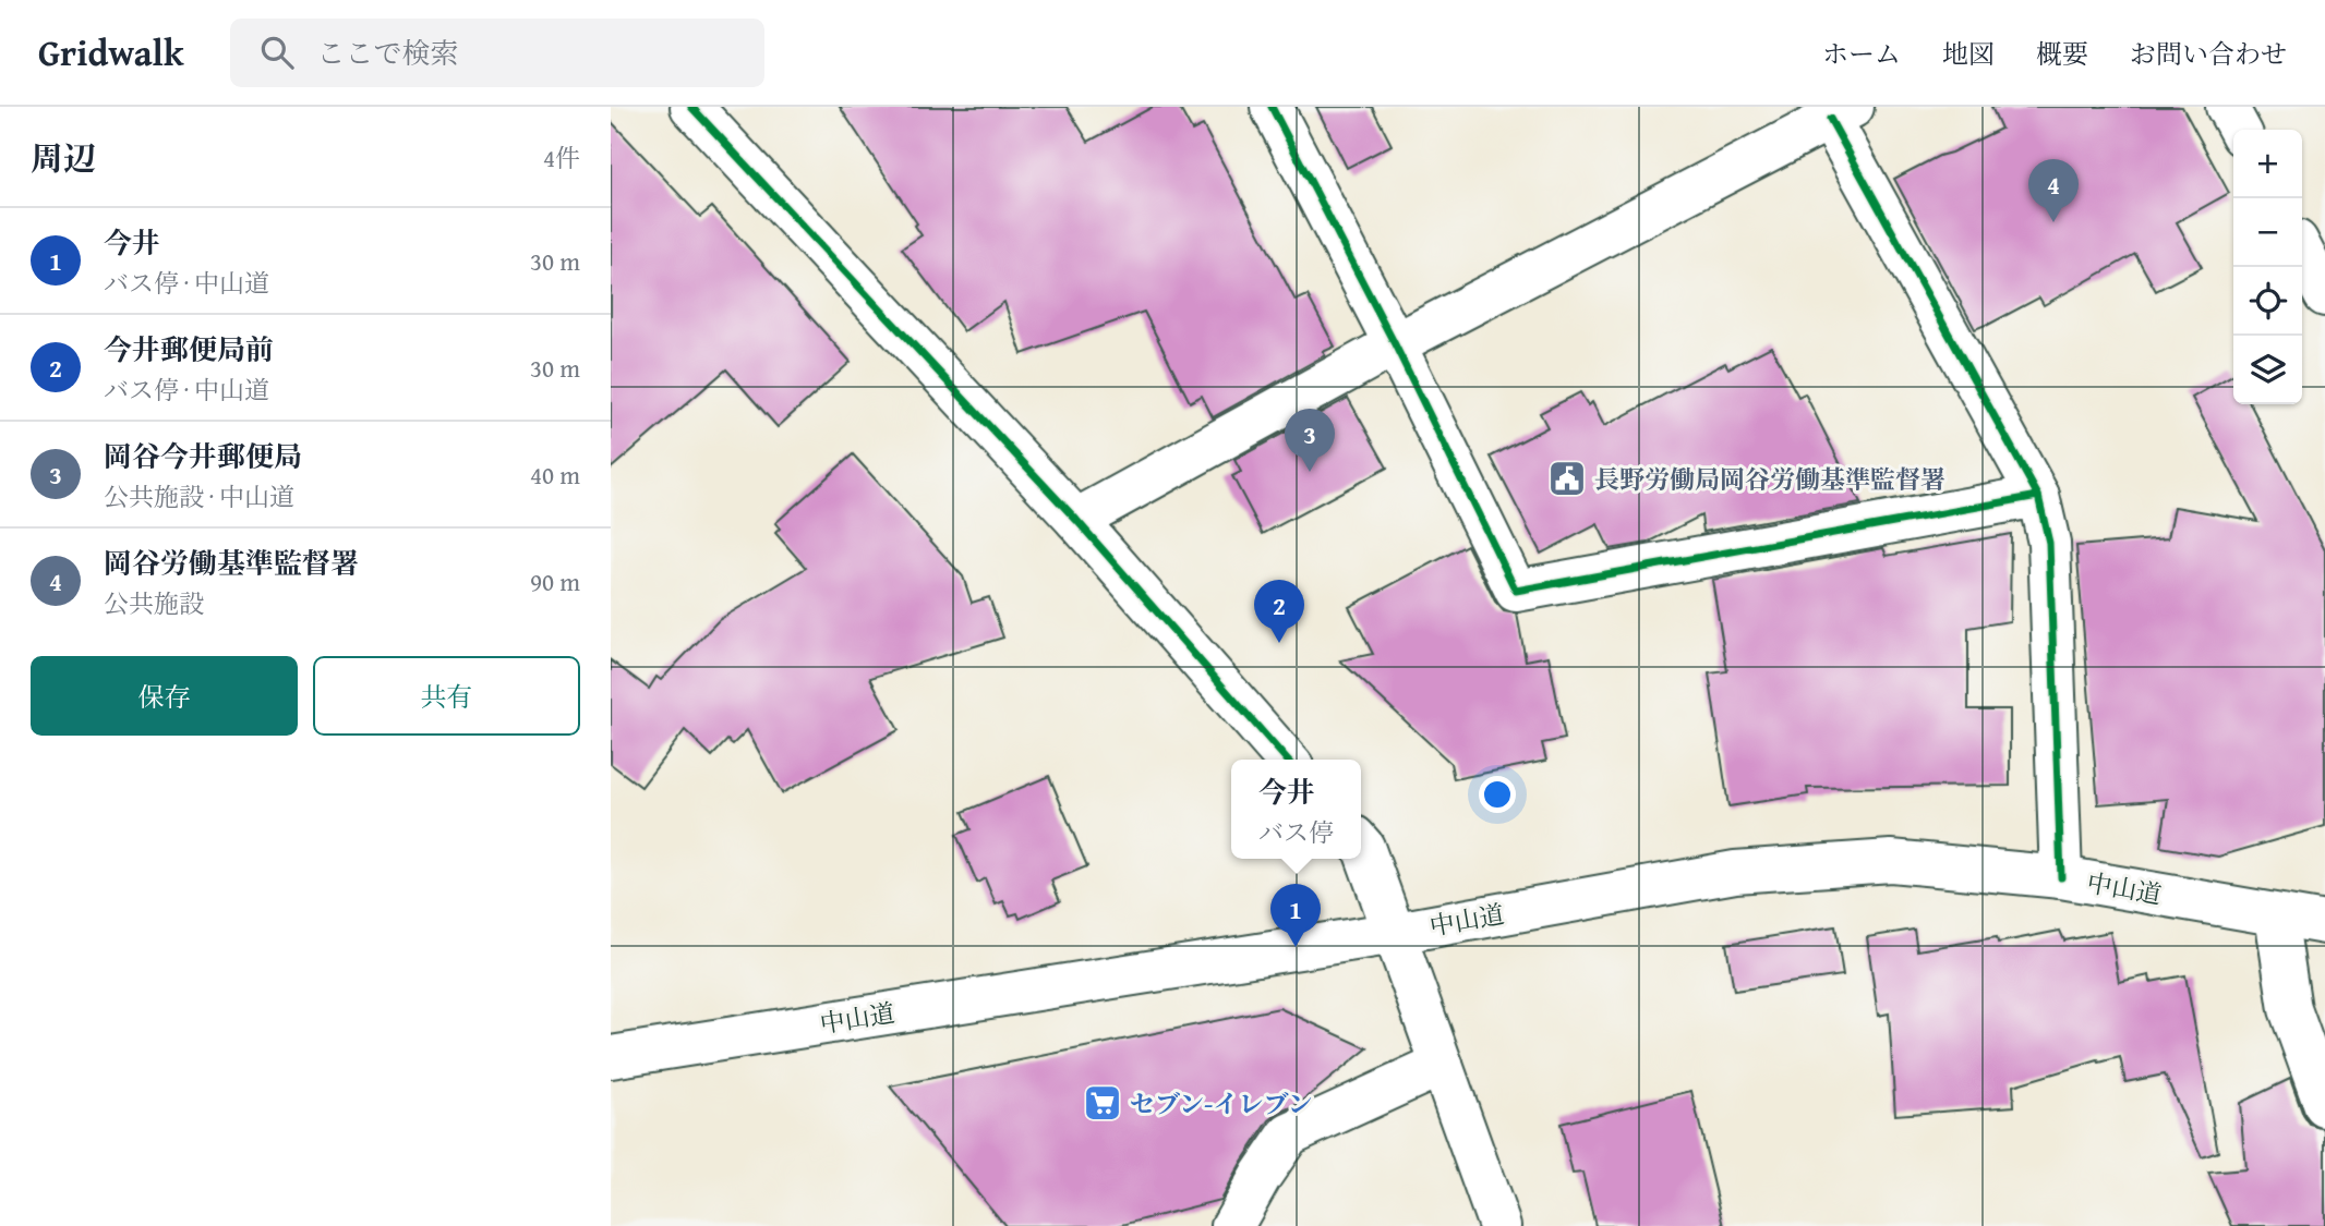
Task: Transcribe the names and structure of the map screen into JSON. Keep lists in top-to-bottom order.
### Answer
{
  "streets": {
    "main road": ["中山道"]
  },
  "places": {
    "public building": ["長野労働局岡谷労働基準監督署"],
    "supermarket": ["セブン-イレブン"]
  },
  "page": {
    "header": "Gridwalk",
    "search": "ここで検索",
    "nav": [
      "ホーム",
      "地図",
      "概要",
      "お問い合わせ"
    ],
    "heading": ["周辺", "4件"],
    "map_buttons": ["+", "−"],
    "pins": [
      "4",
      "3",
      "2",
      "1"
    ],
    "list": [
      {
        "mark": "1",
        "name": "今井",
        "note": "バス停 · 中山道",
        "value": "30 m"
      },
      {
        "mark": "2",
        "name": "今井郵便局前",
        "note": "バス停 · 中山道",
        "value": "30 m"
      },
      {
        "mark": "3",
        "name": "岡谷今井郵便局",
        "note": "公共施設 · 中山道",
        "value": "40 m"
      },
      {
        "mark": "4",
        "name": "岡谷労働基準監督署",
        "note": "公共施設",
        "value": "90 m"
      }
    ],
    "buttons": ["保存", "共有"],
    "popup": ["今井", "バス停"]
  }
}
